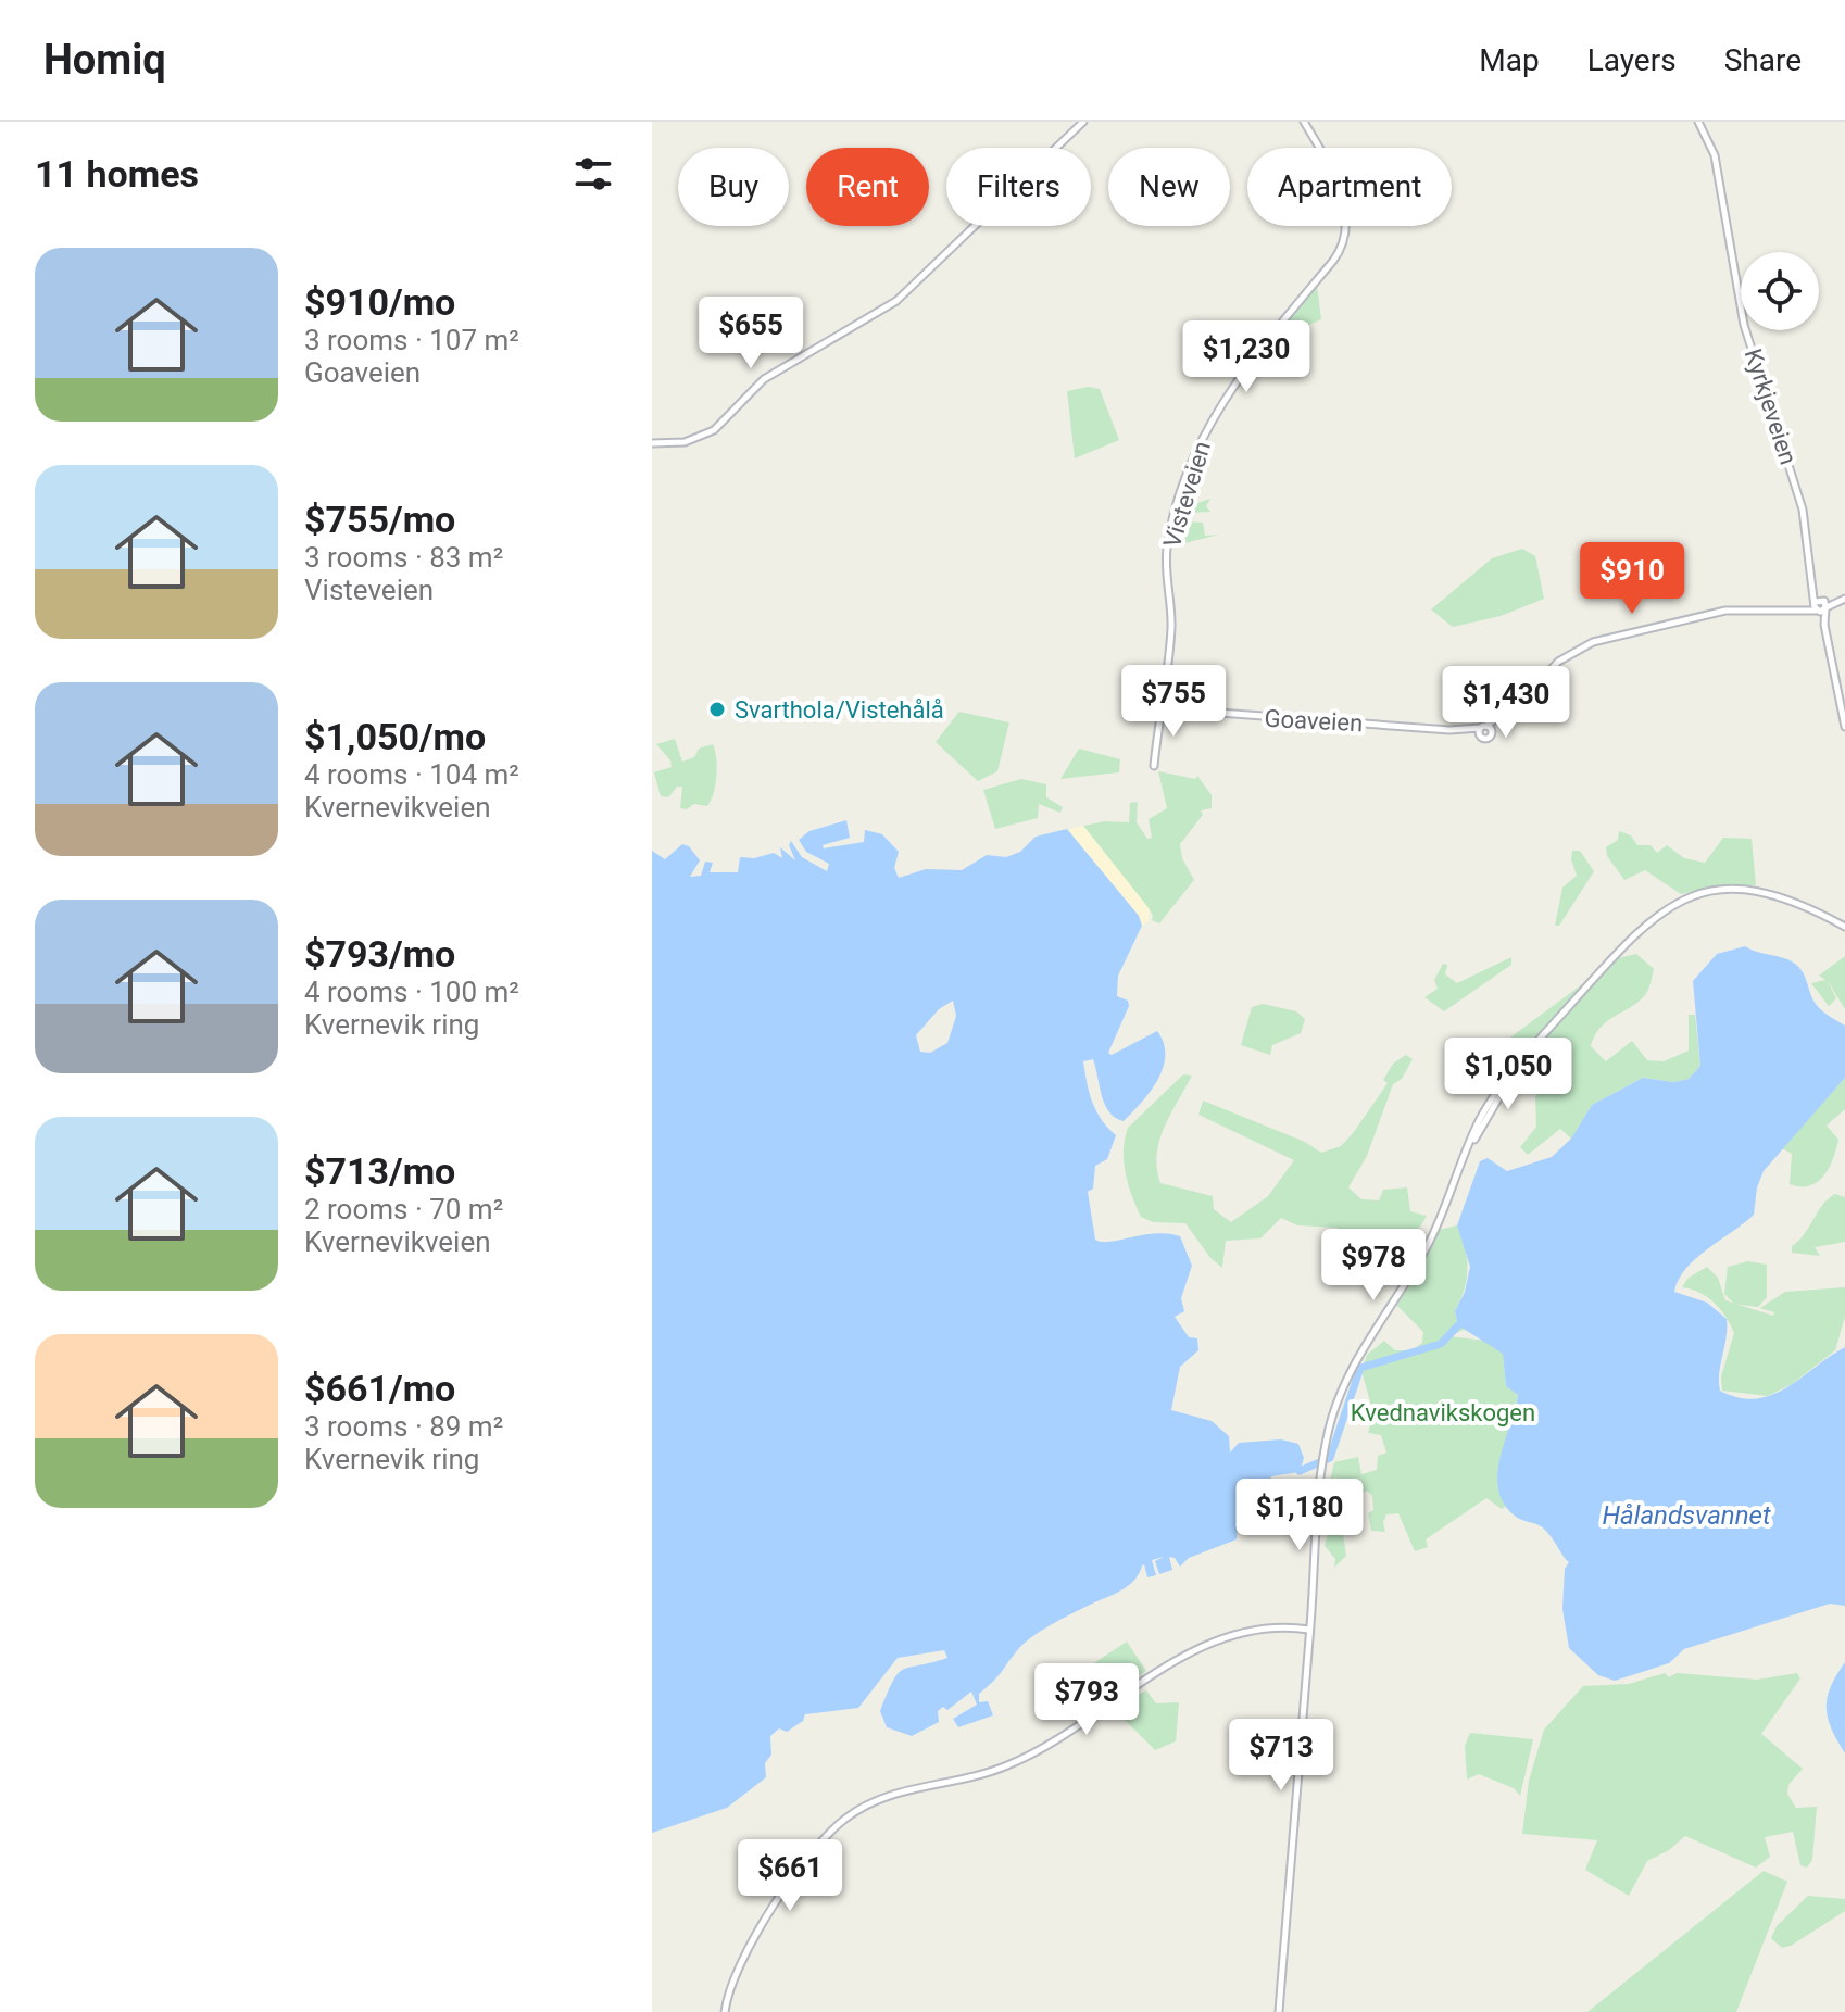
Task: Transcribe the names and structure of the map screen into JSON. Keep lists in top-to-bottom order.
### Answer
{
  "streets": {
    "main road": ["Kyrkjeveien", "Visteveien", "Goaveien"]
  },
  "crossings": [
    ["Visteveien", "Goaveien"]
  ],
  "water": ["Hålandsvannet"],
  "parks": ["Kvednavikskogen"],
  "places": ["Svarthola/Vistehålå"],
  "page": {
    "header": "Homiq",
    "nav": ["Map", "Layers", "Share"],
    "heading": "11 homes",
    "chip": [
      "Buy",
      "Rent",
      "Filters",
      "New",
      "Apartment"
    ],
    "list": [
      {
        "name": "$910/mo",
        "note": "3 rooms · 107 m² · Goaveien"
      },
      {
        "name": "$755/mo",
        "note": "3 rooms · 83 m² · Visteveien"
      },
      {
        "name": "$1,050/mo",
        "note": "4 rooms · 104 m² · Kvernevikveien"
      },
      {
        "name": "$793/mo",
        "note": "4 rooms · 100 m² · Kvernevik ring"
      },
      {
        "name": "$713/mo",
        "note": "2 rooms · 70 m² · Kvernevikveien"
      },
      {
        "name": "$661/mo",
        "note": "3 rooms · 89 m² · Kvernevik ring"
      }
    ],
    "price": [
      "$655",
      "$1,230",
      "$910",
      "$755",
      "$1,430",
      "$1,050",
      "$978",
      "$1,180",
      "$793",
      "$713",
      "$661"
    ]
  }
}
